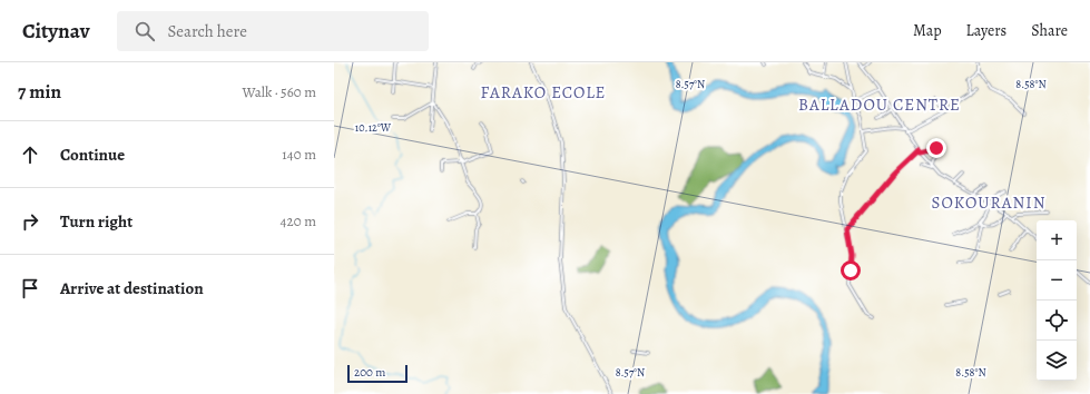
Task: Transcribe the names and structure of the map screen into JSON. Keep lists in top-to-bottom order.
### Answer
{
  "districts": ["FARAKO ECOLE", "BALLADOU CENTRE", "SOKOURANIN"],
  "scale_bar": "200 m",
  "page": {
    "header": "Citynav",
    "search": "Search here",
    "nav": ["Map", "Layers", "Share"],
    "heading": ["7 min", "Walk · 560 m"],
    "list": [
      ["Continue", "140 m"],
      ["Turn right", "420 m"],
      "Arrive at destination"
    ],
    "map_buttons": ["+", "−"],
    "scale": "200 m"
  },
  "coordinates": ["8.57°N", "8.58°N", "10.12°W"]
}
